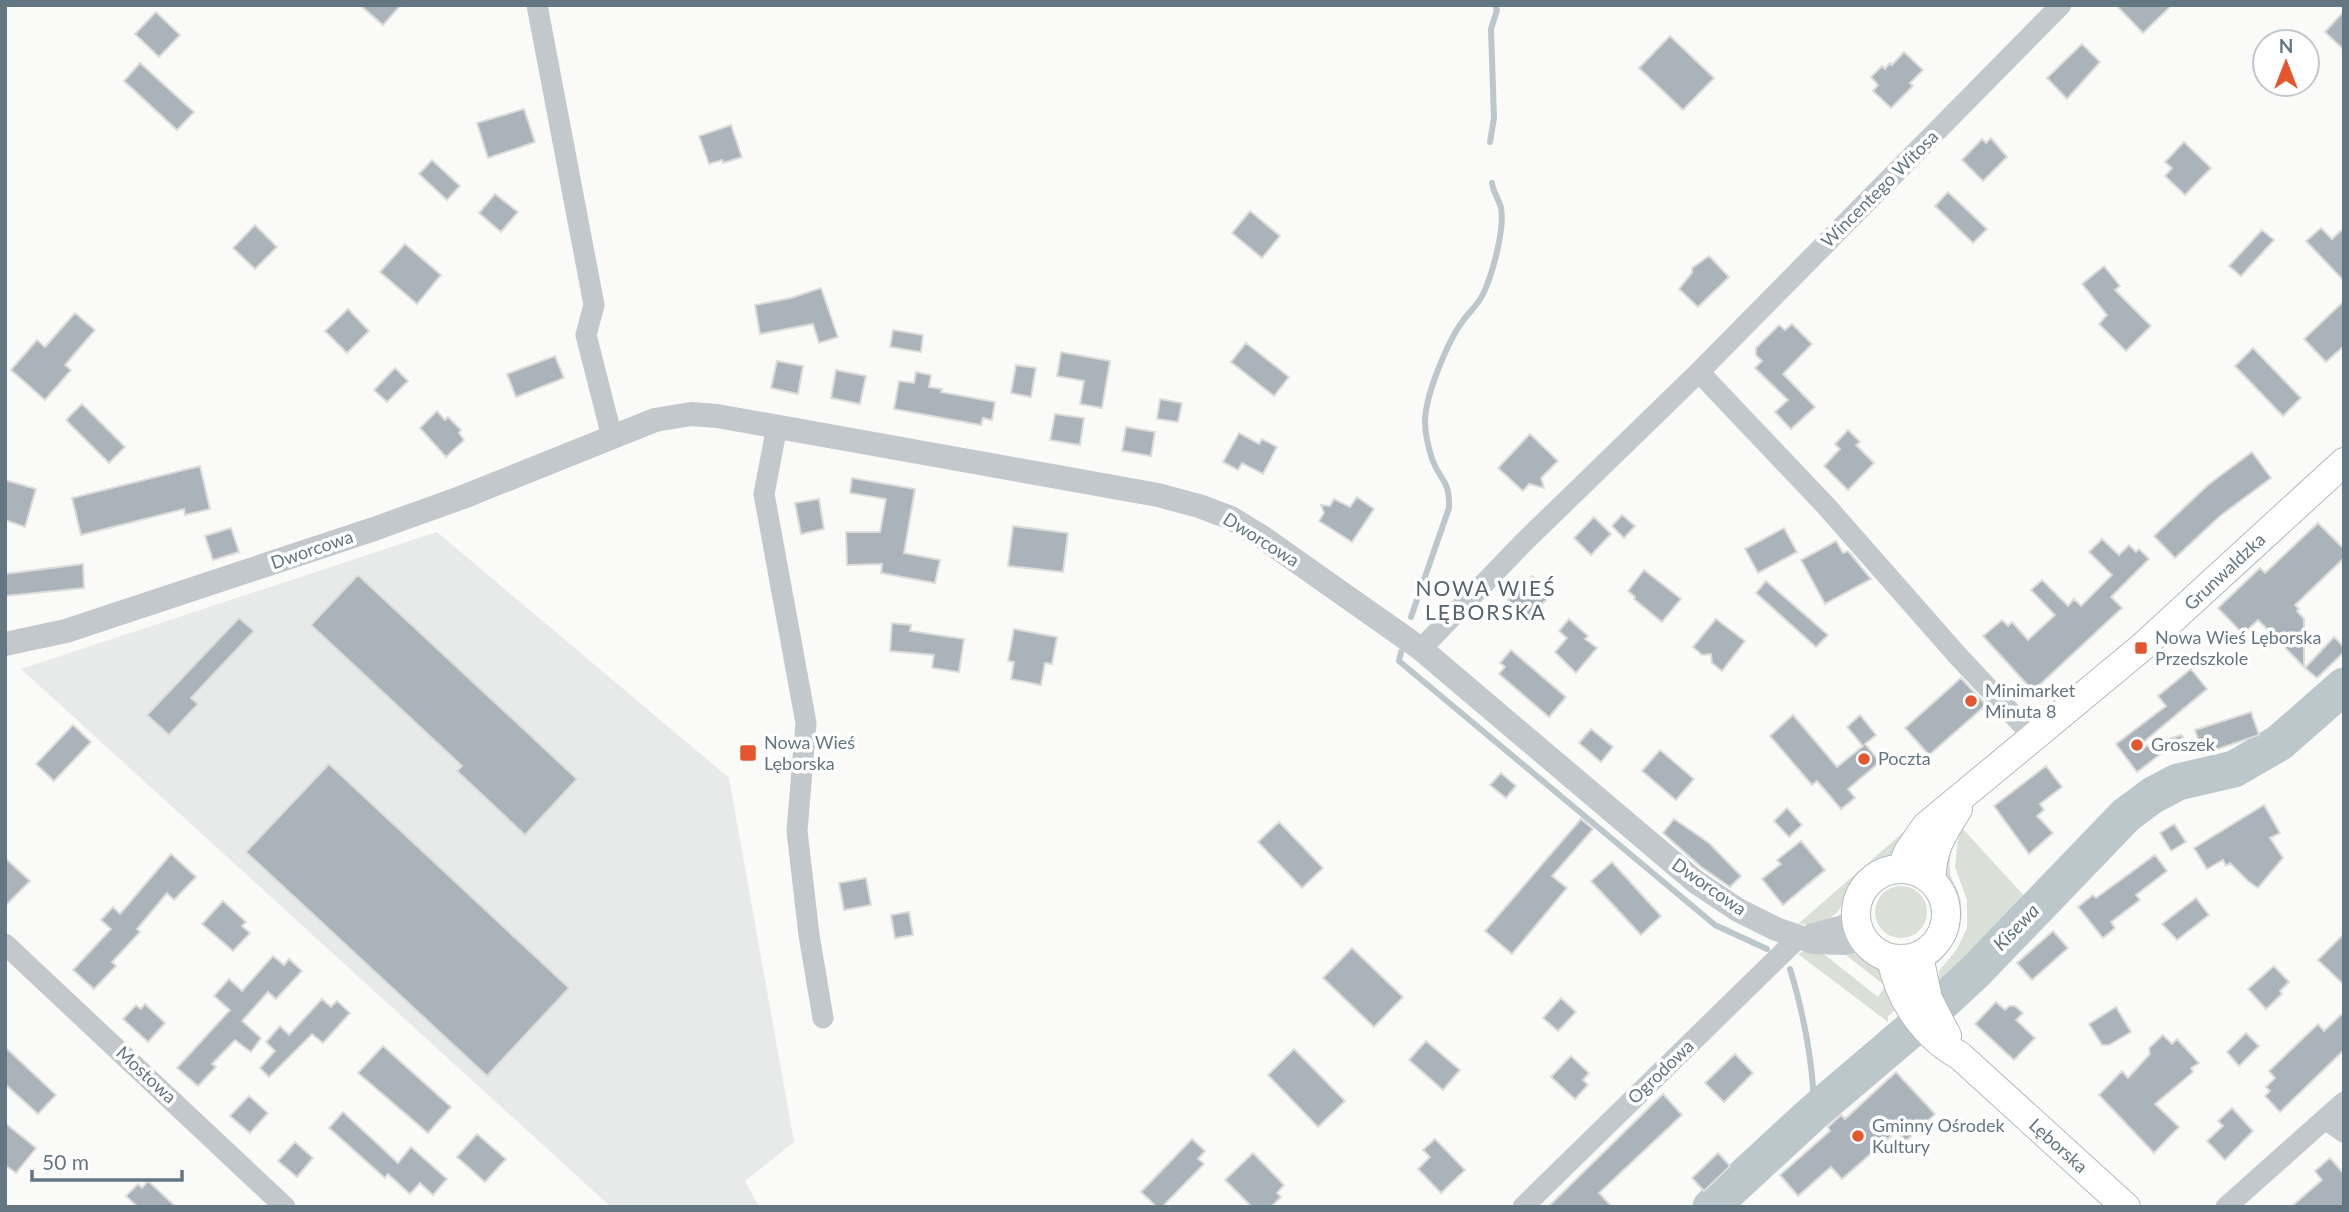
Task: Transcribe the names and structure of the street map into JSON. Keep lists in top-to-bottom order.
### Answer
{
  "streets": {
    "main road": ["Grunwaldzka", "Lęborska"],
    "street": [
      "Wincentego Witosa",
      "Dworcowa",
      "Ogrodowa",
      "Mostowa"
    ]
  },
  "crossings": [
    ["Wincentego Witosa", "Dworcowa"],
    ["Dworcowa", "Ogrodowa"],
    ["Grunwaldzka", "Lęborska"]
  ],
  "districts": ["NOWA WIEŚ LĘBORSKA"],
  "water": ["Kisewa"],
  "places": {
    "transit": ["Nowa Wieś Lęborska Przedszkole", "Nowa Wieś Lęborska"],
    "other": [
      "Minimarket Minuta 8",
      "Groszek",
      "Poczta",
      "Gminny Ośrodek Kultury"
    ]
  },
  "scale_bar": "50 m",
  "north": "top"
}
